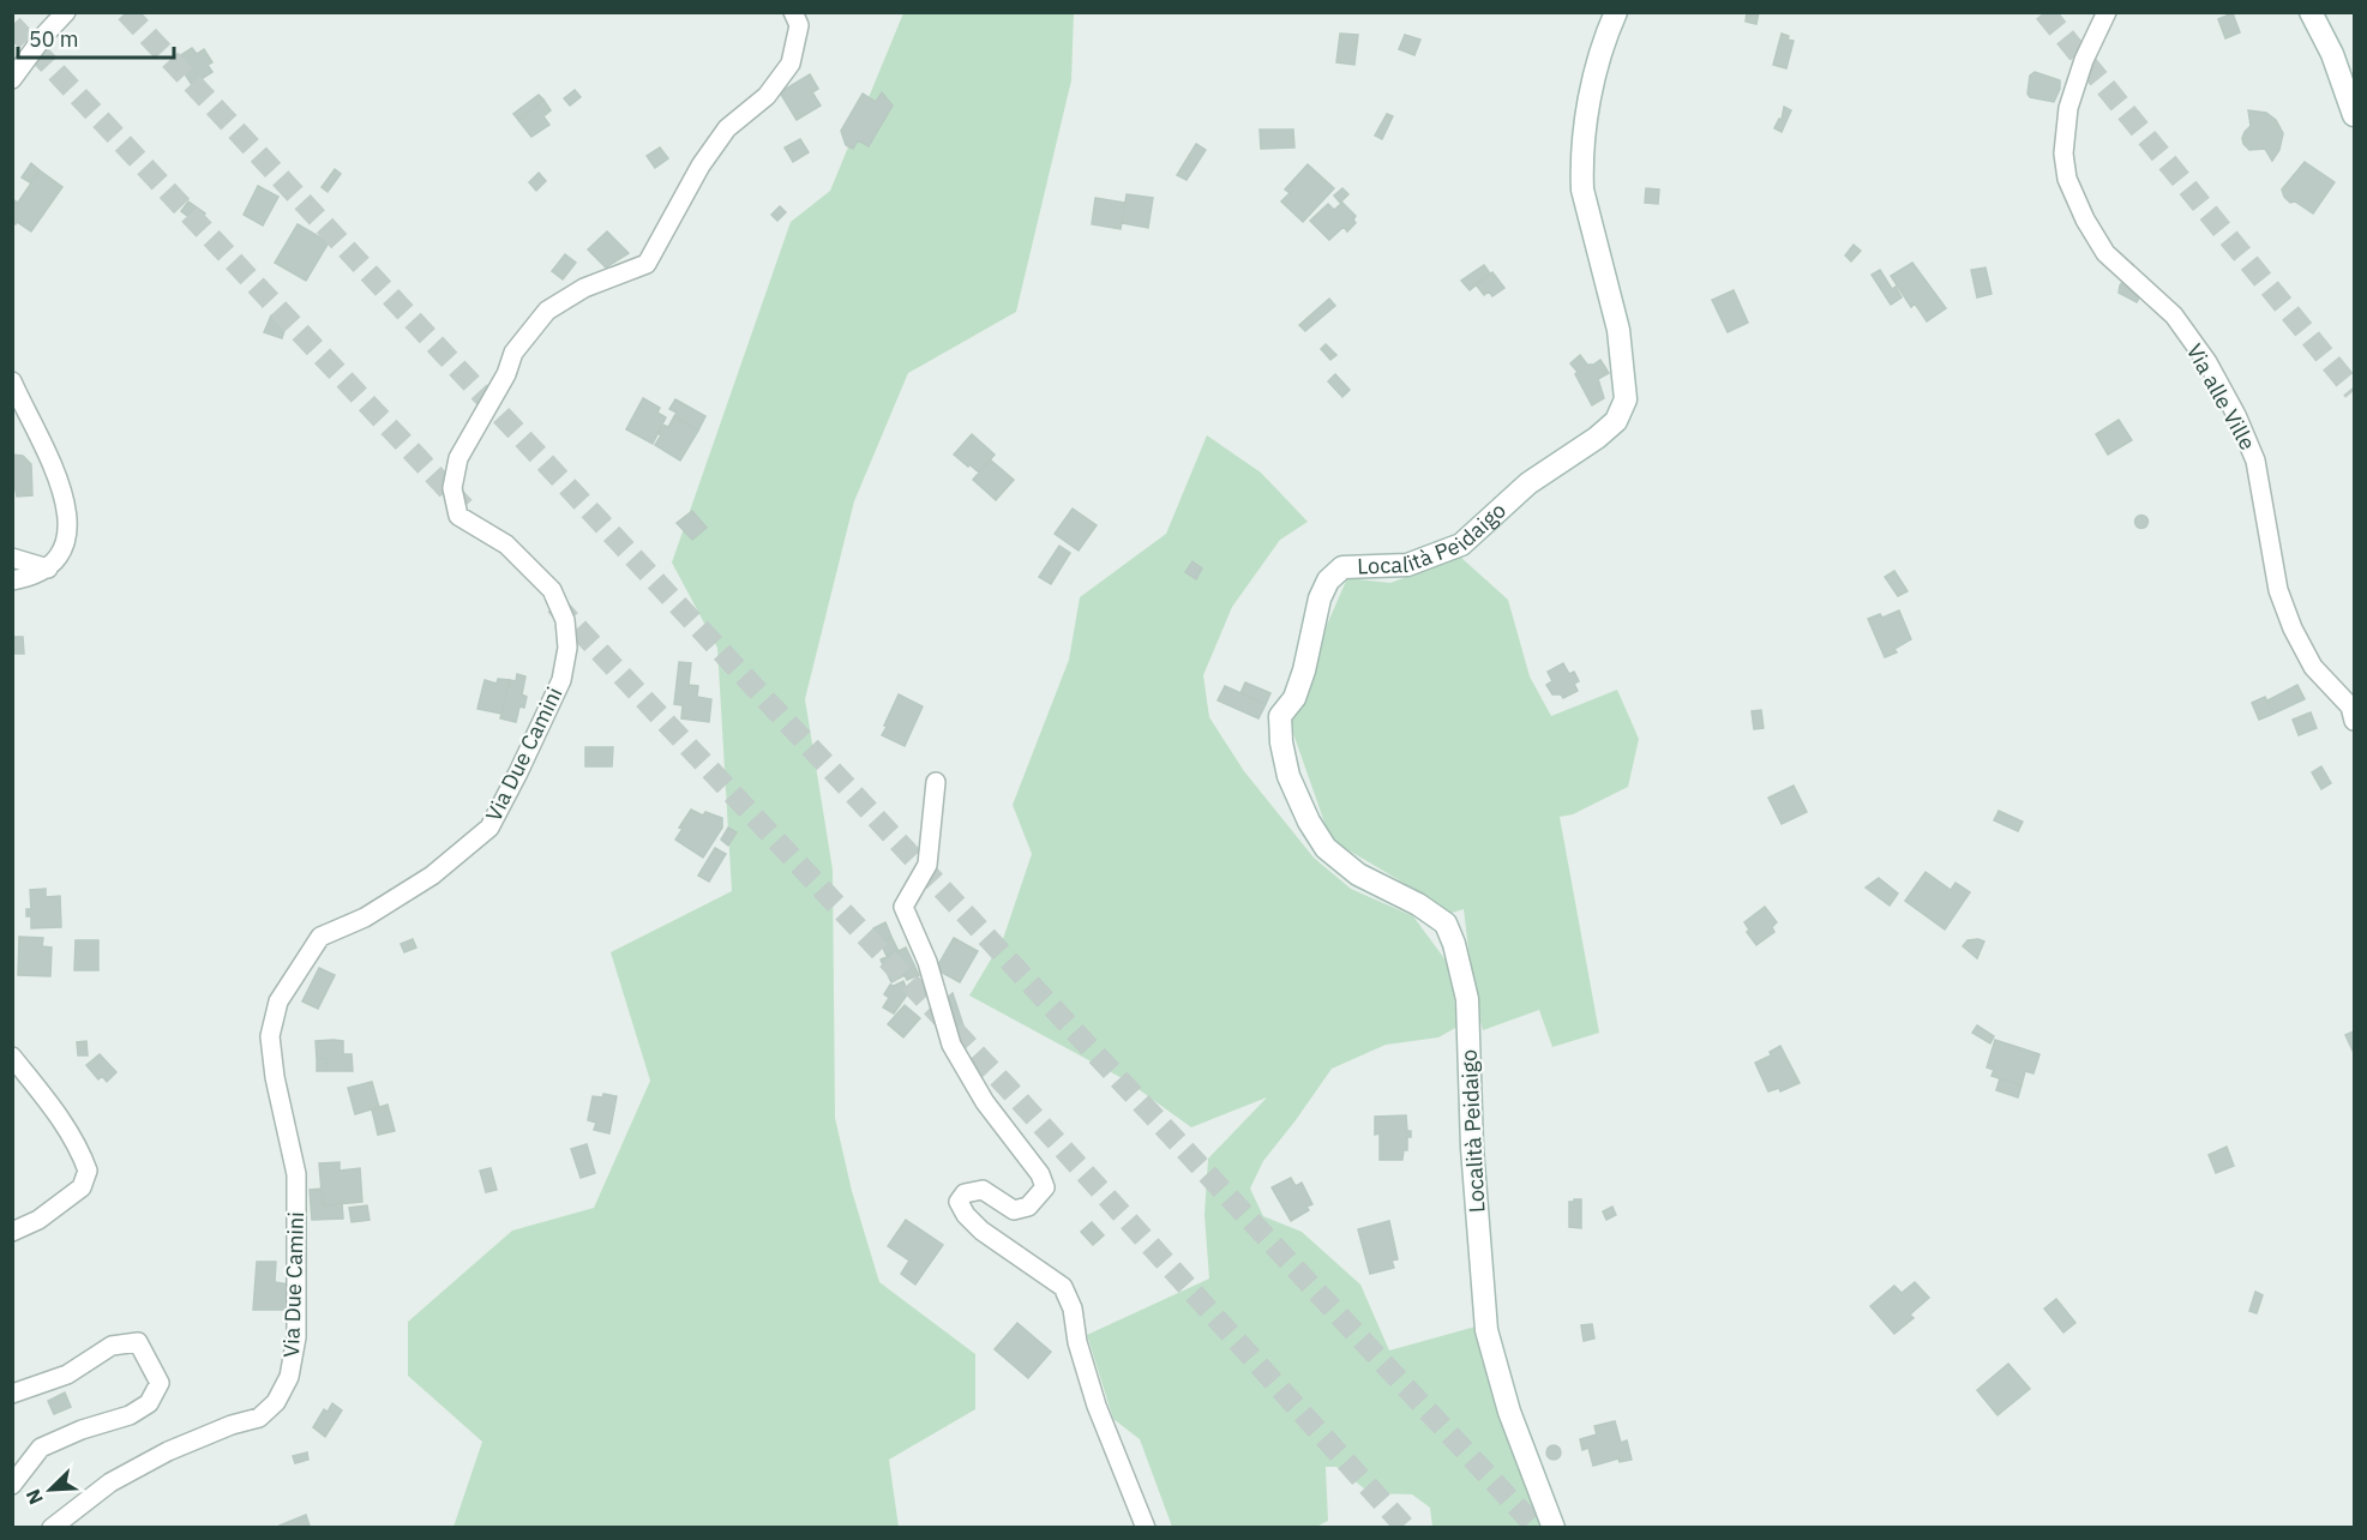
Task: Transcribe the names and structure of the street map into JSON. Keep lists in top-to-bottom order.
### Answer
{
  "streets": {
    "street": ["Via alle Ville", "Località Peidaigo", "Via Due Camini"]
  },
  "scale_bar": "50 m",
  "north": "bottom left"
}
